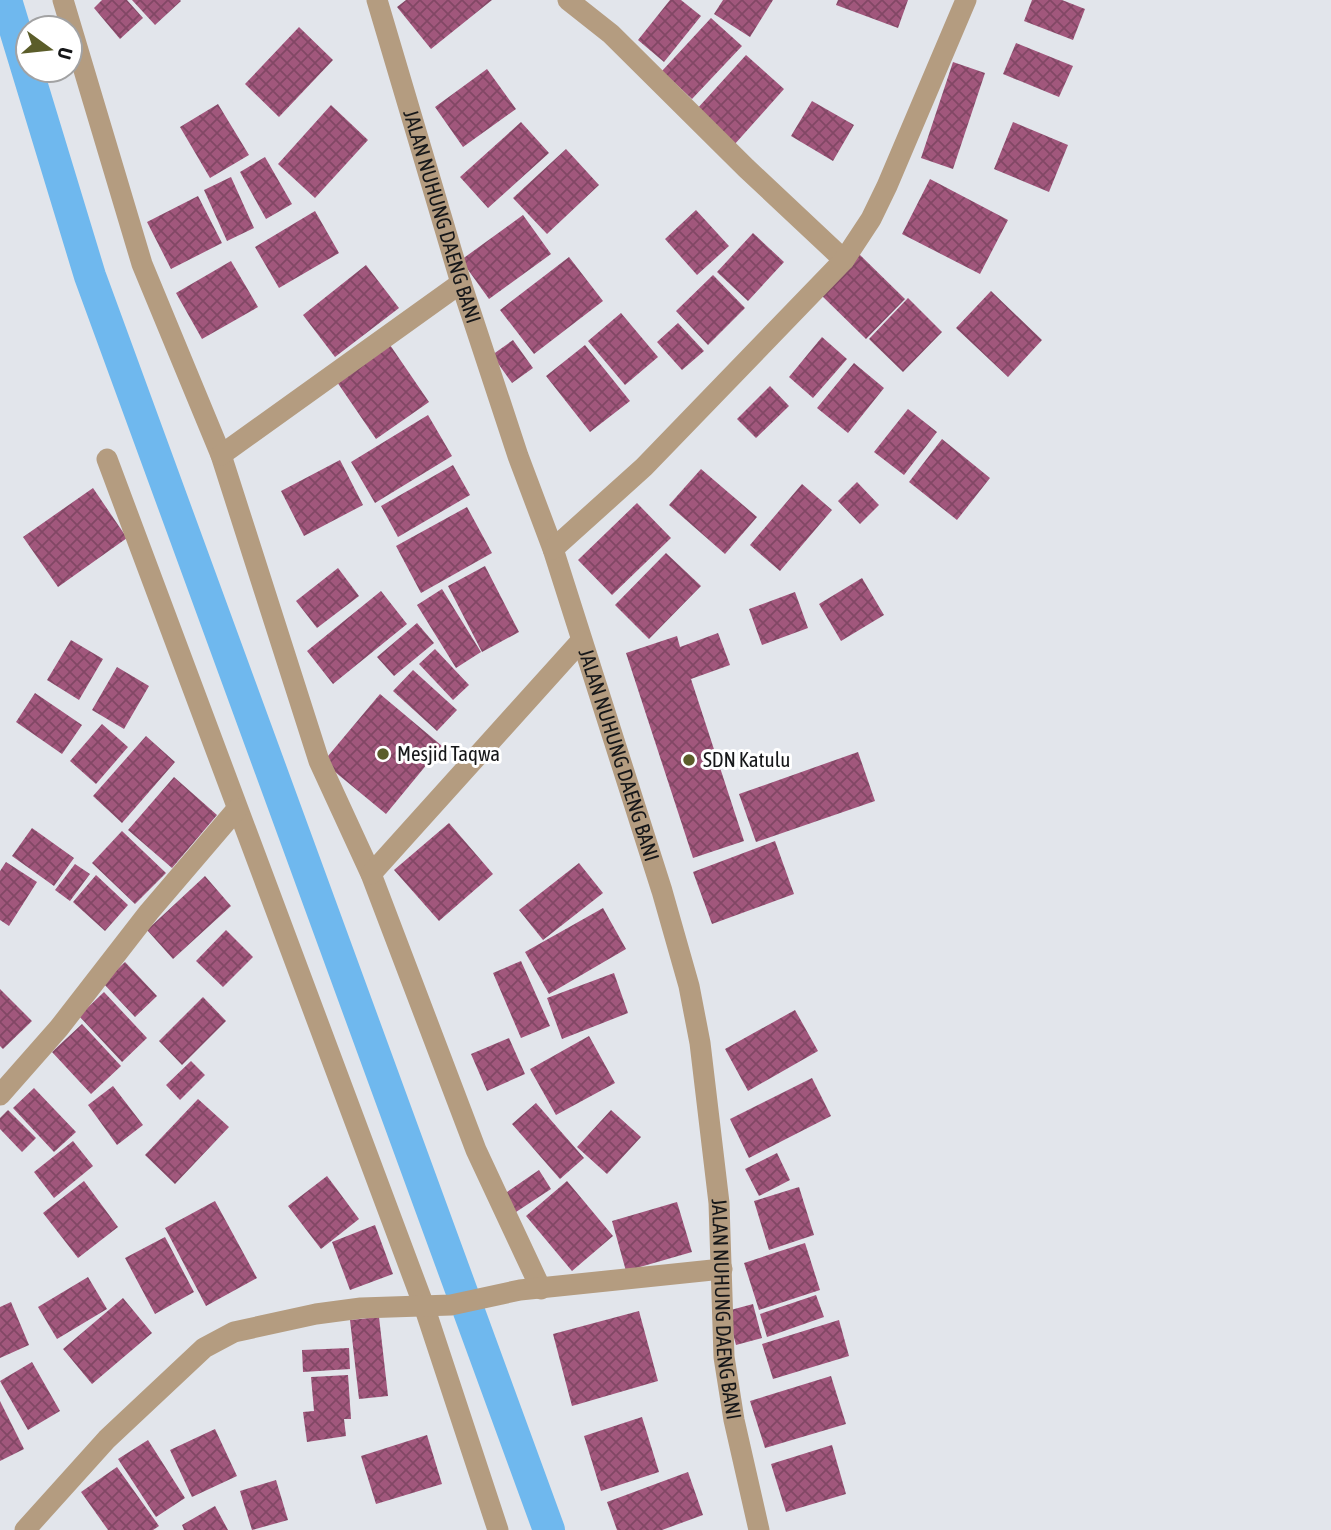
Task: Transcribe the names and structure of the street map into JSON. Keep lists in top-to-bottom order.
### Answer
{
  "streets": {
    "street": ["JALAN NUHUNG DAENG BANI"]
  },
  "places": ["Mesjid Taqwa", "SDN Katulu"],
  "north": "right"
}
